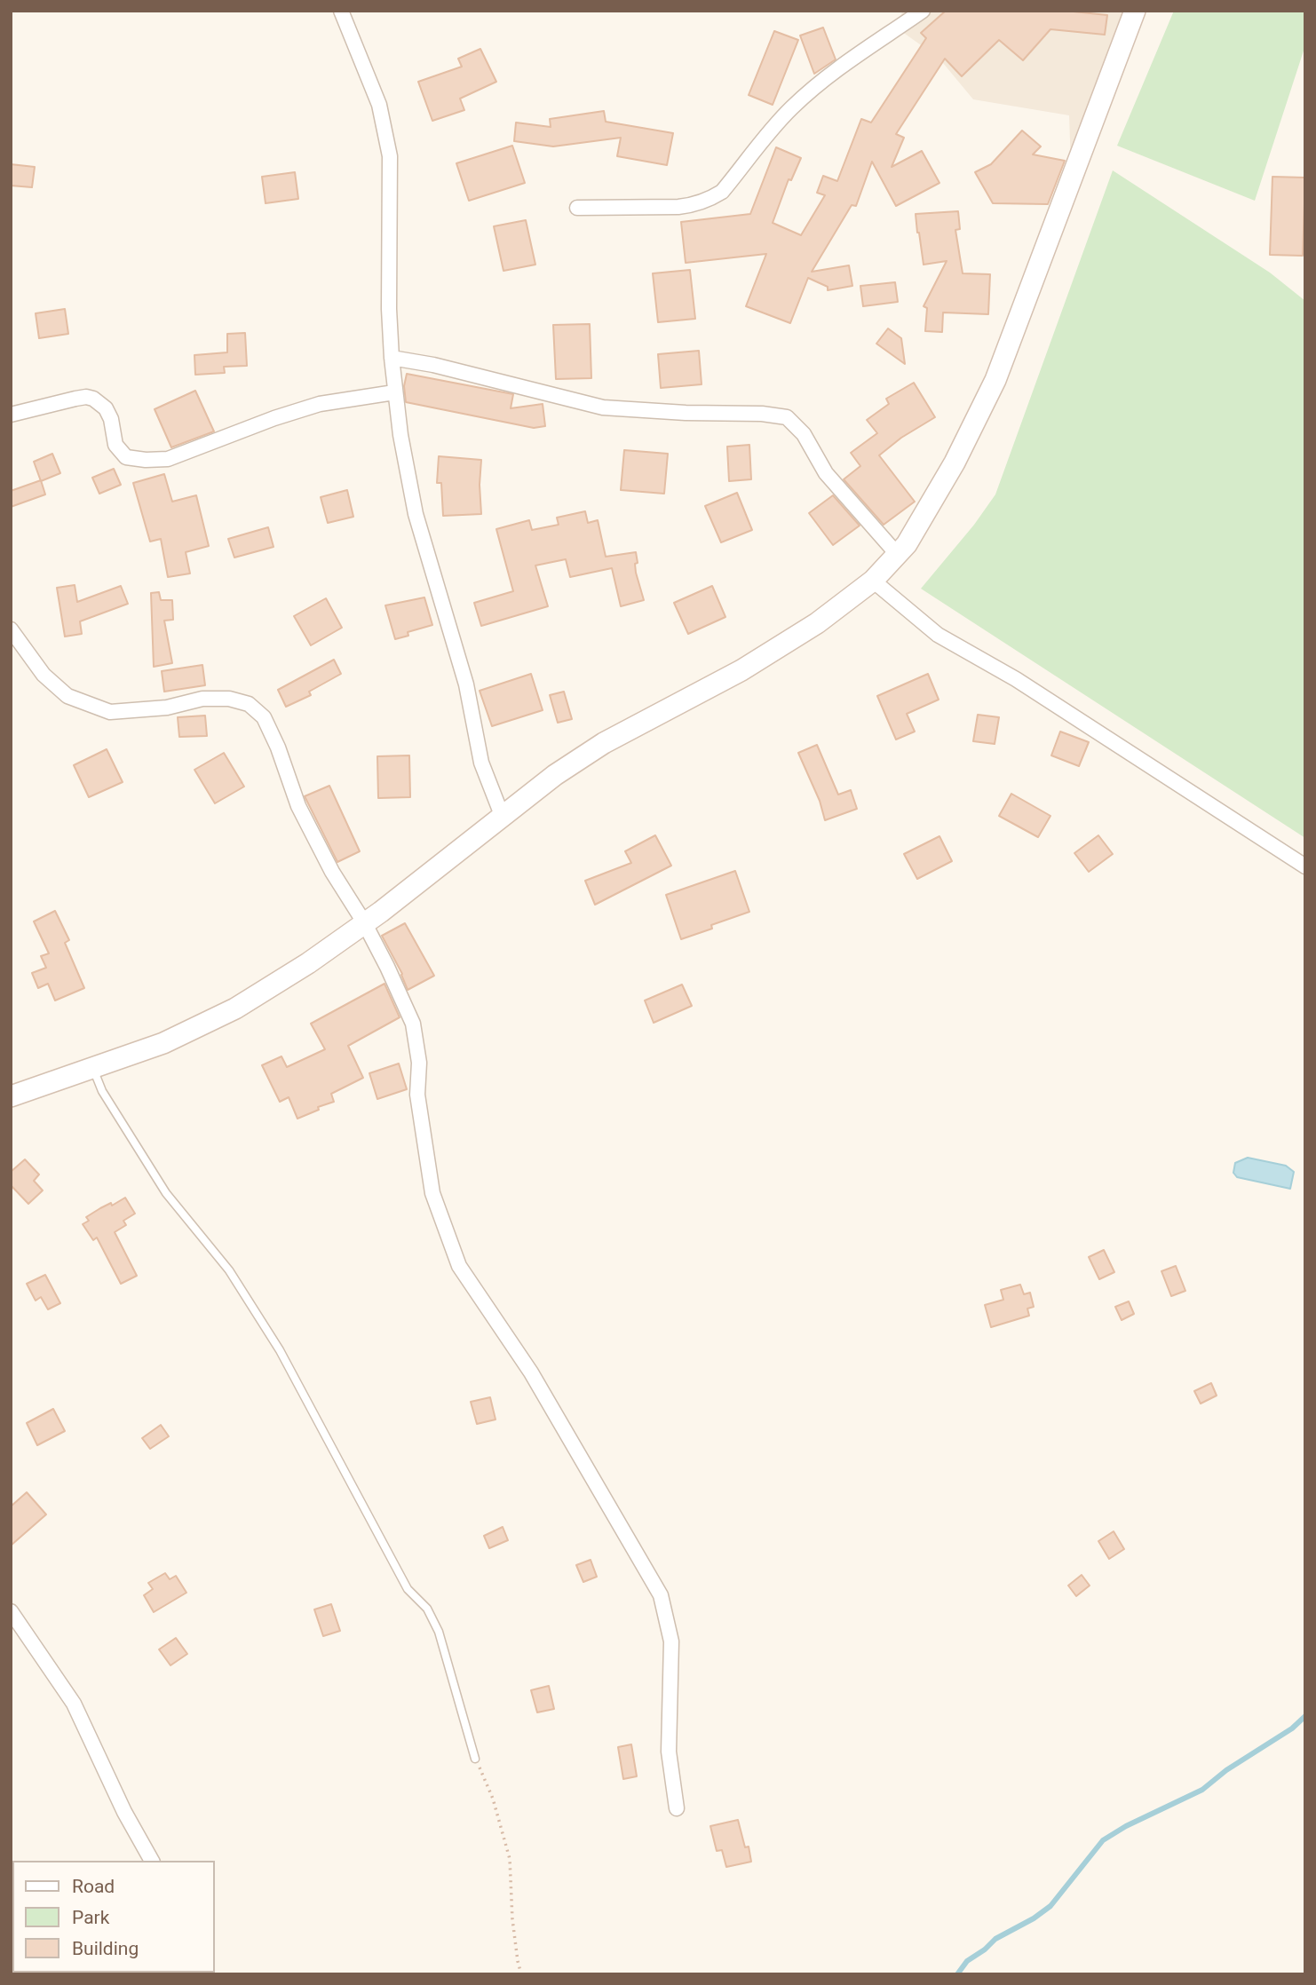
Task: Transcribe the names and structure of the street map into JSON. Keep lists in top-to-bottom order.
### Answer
{
  "legend": ["Road", "Park", "Building"]
}
